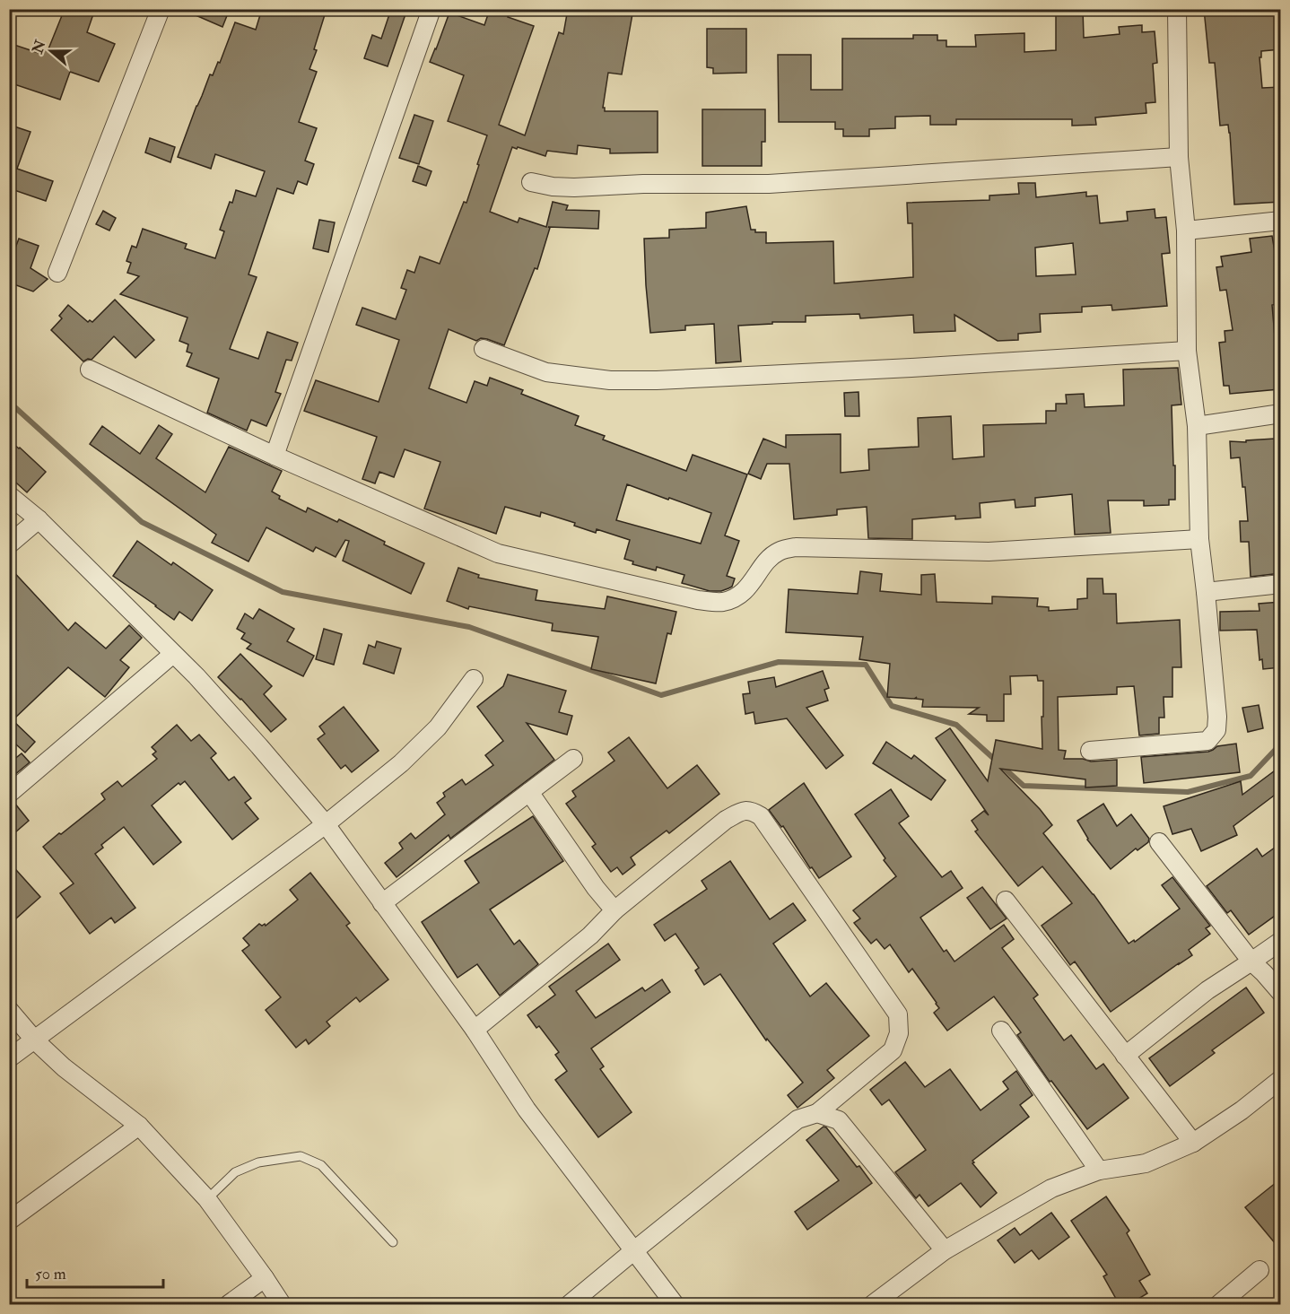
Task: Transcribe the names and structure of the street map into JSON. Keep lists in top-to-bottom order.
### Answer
{
  "scale_bar": "50 m",
  "north": "left"
}
